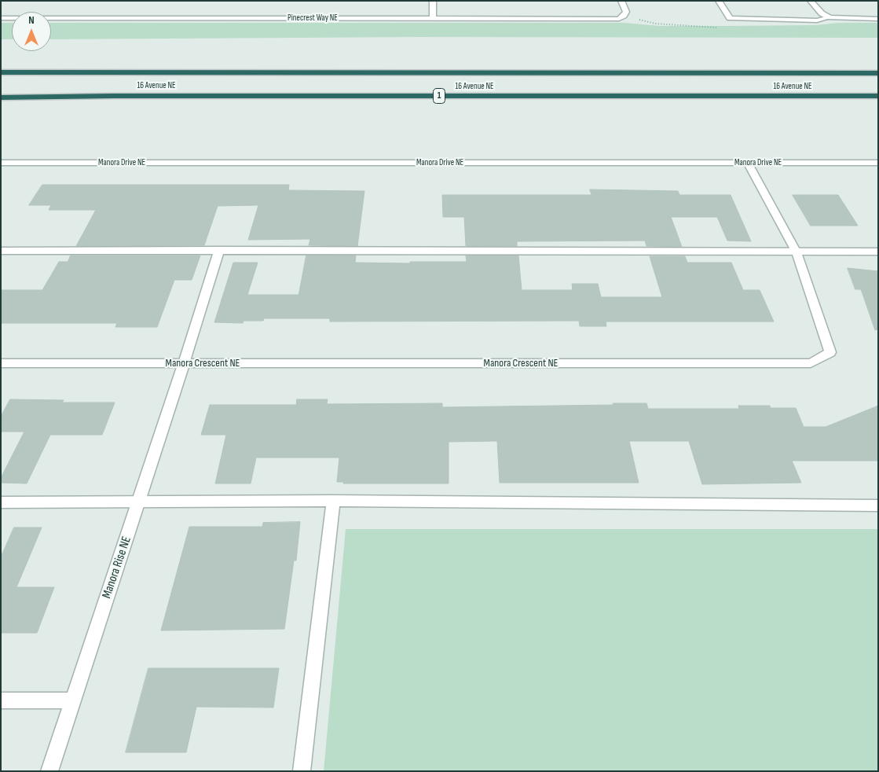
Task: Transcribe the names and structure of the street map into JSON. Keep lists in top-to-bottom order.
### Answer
{
  "streets": {
    "highway": ["16 Avenue NE", "1"],
    "street": [
      "Pinecrest Way NE",
      "Manora Drive NE",
      "Manora Crescent NE",
      "Manora Rise NE"
    ]
  },
  "crossings": [
    ["Manora Drive NE", "Manora Crescent NE"],
    ["Manora Crescent NE", "Manora Rise NE"]
  ],
  "north": "top"
}
